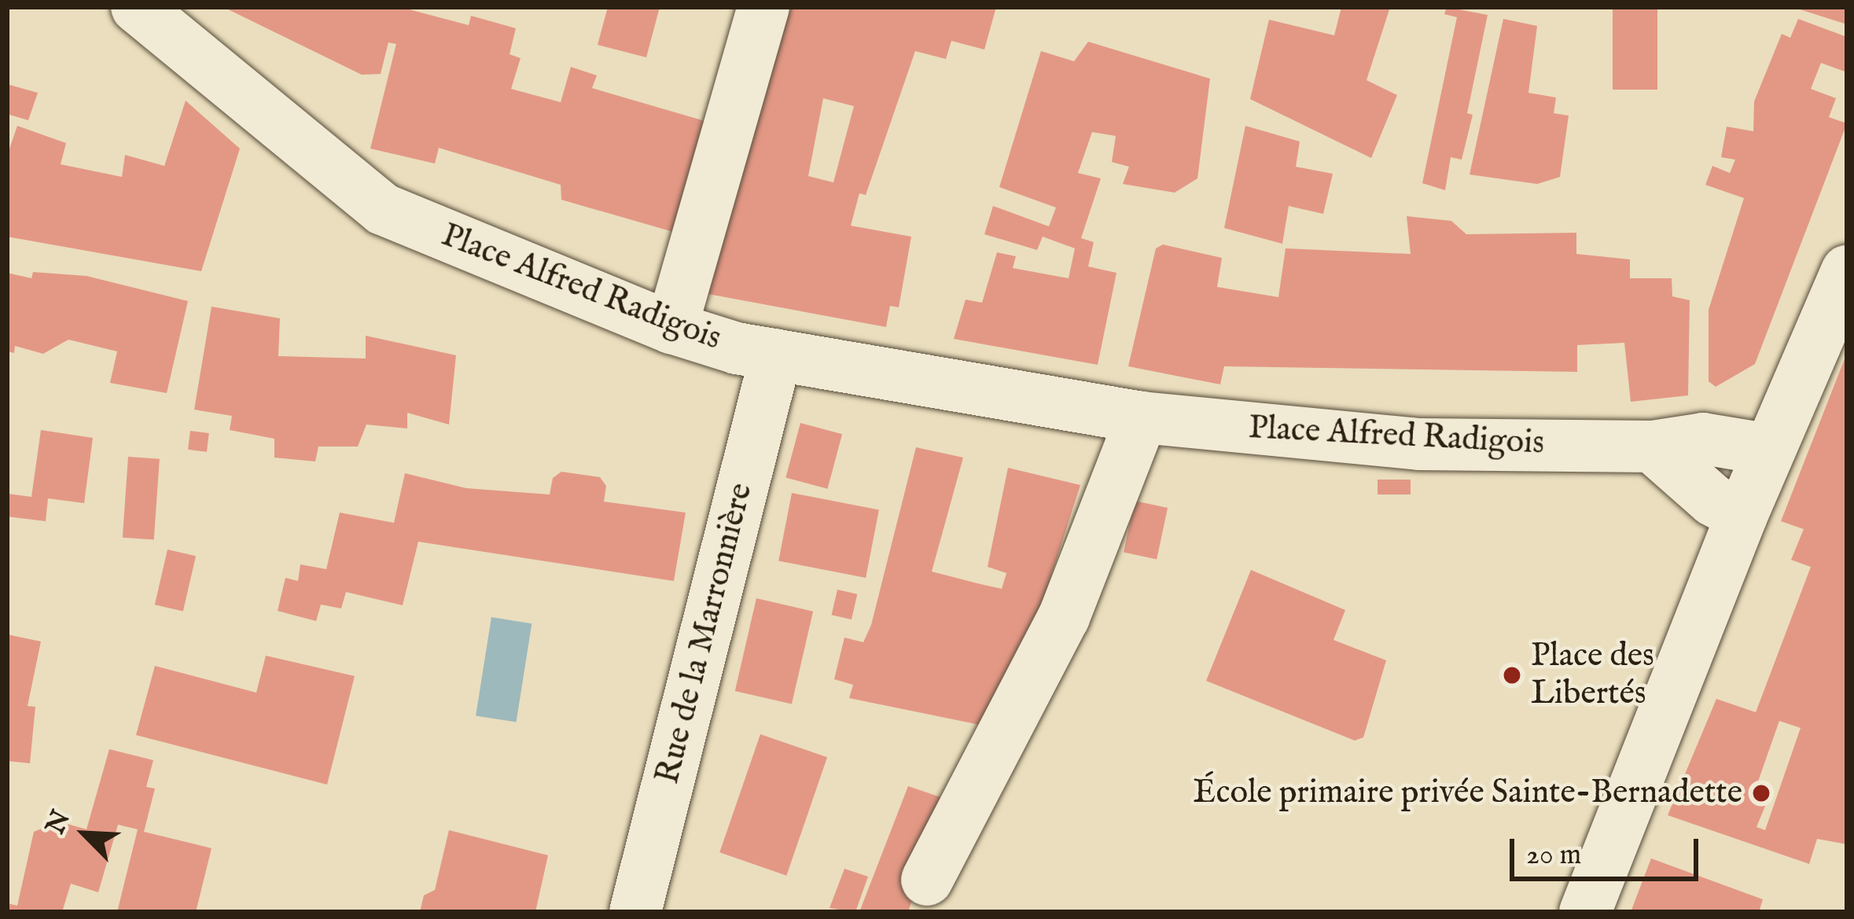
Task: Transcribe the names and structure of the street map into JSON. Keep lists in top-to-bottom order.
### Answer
{
  "streets": {
    "street": ["Place Alfred Radigois", "Rue de la Marronnière"]
  },
  "crossings": [
    ["Place Alfred Radigois", "Rue de la Marronnière"]
  ],
  "places": ["Place des Libertés", "École primaire privée Sainte-Bernadette"],
  "scale_bar": "20 m",
  "north": "top left"
}
